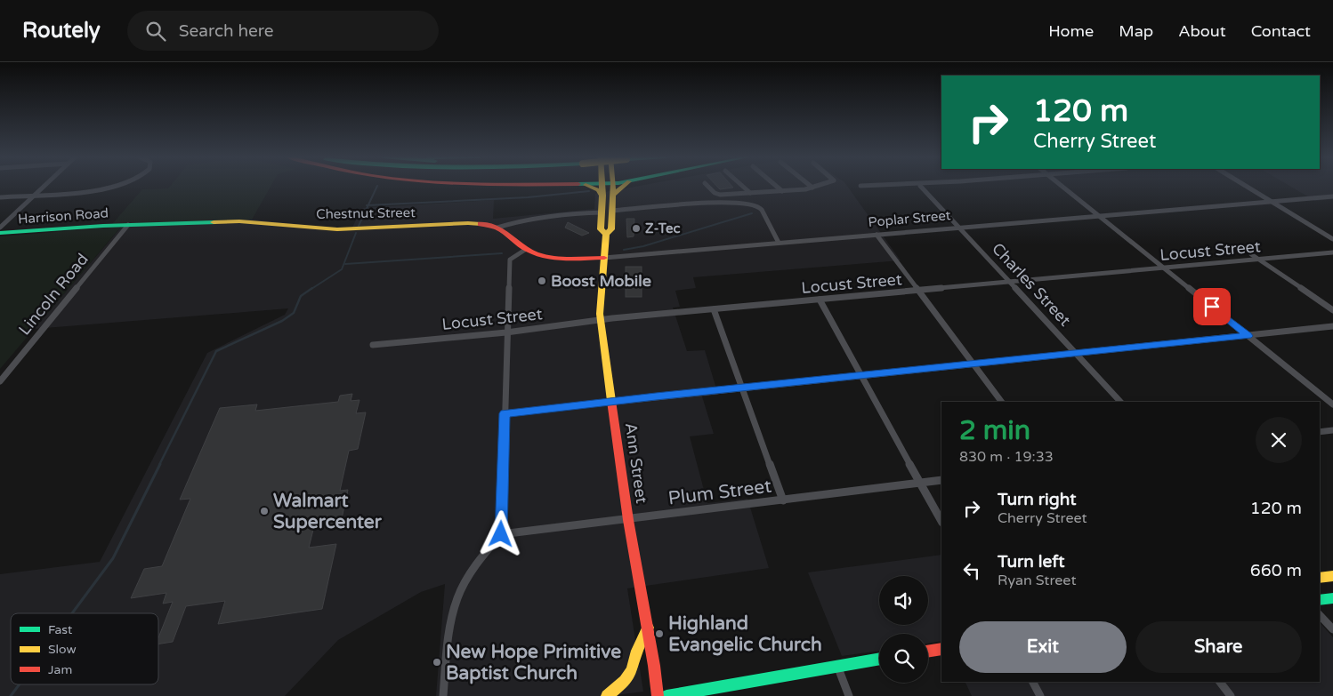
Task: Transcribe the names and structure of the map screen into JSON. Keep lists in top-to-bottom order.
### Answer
{
  "streets": {
    "main road": [
      "Chestnut Street",
      "Harrison Road",
      "Poplar Street",
      "Ann Street"
    ],
    "street": [
      "Locust Street",
      "Charles Street",
      "Lincoln Road",
      "Plum Street"
    ]
  },
  "crossings": [
    ["Chestnut Street", "Harrison Road"],
    ["Chestnut Street", "Poplar Street"],
    ["Chestnut Street", "Lincoln Road"],
    ["Chestnut Street", "Ann Street"],
    ["Harrison Road", "Lincoln Road"],
    ["Poplar Street", "Charles Street"],
    ["Poplar Street", "Ann Street"],
    ["Locust Street", "Charles Street"],
    ["Locust Street", "Ann Street"],
    ["Ann Street", "Plum Street"]
  ],
  "places": [
    "Z-Tec",
    "Boost Mobile",
    "Walmart Supercenter",
    "Highland Evangelic Church",
    "New Hope Primitive Baptist Church"
  ],
  "legend": ["Fast", "Slow", "Jam"],
  "page": {
    "header": "Routely",
    "search": "Search here",
    "nav": [
      "Home",
      "Map",
      "About",
      "Contact"
    ],
    "turn": ["120 m", "Cherry Street"],
    "heading": ["2 min", "830 m · 19:33"],
    "list": [
      {
        "name": "Turn right",
        "note": "Cherry Street",
        "value": "120 m"
      },
      {
        "name": "Turn left",
        "note": "Ryan Street",
        "value": "660 m"
      }
    ],
    "buttons": ["Exit", "Share"]
  }
}
